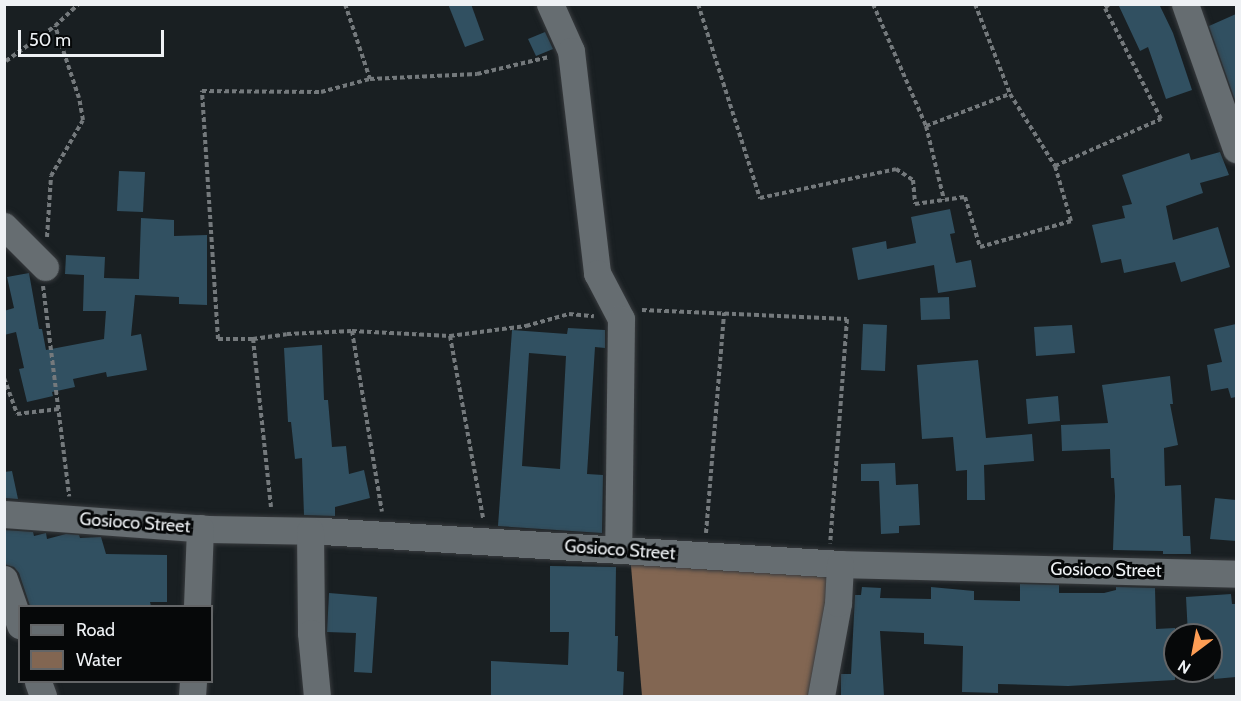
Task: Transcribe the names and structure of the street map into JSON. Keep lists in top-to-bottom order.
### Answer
{
  "streets": {
    "street": ["Gosioco Street"]
  },
  "legend": ["Road", "Water"],
  "scale_bar": "50 m",
  "north": "bottom left"
}
